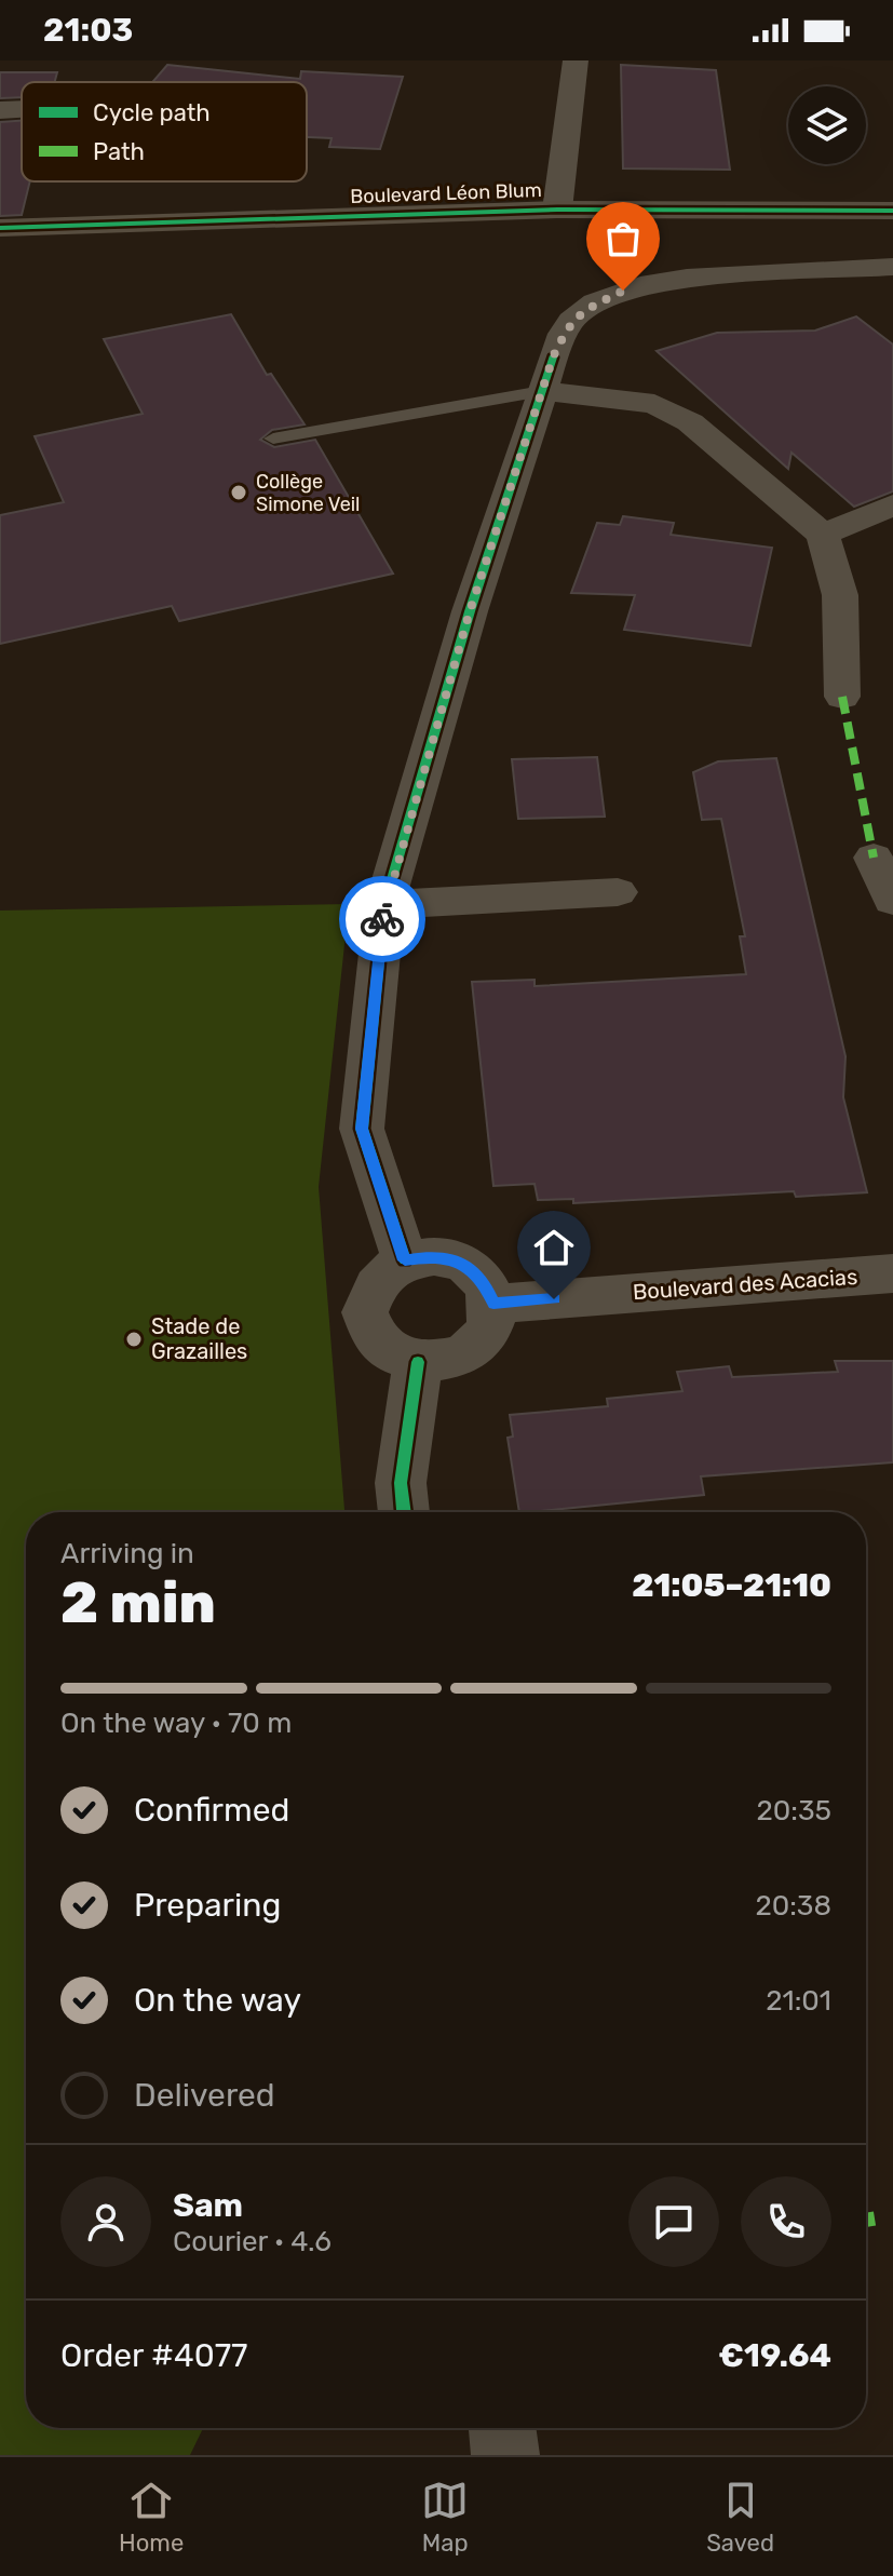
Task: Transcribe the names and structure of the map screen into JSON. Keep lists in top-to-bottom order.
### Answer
{
  "streets": {
    "street": ["Boulevard Léon Blum", "Boulevard des Acacias"]
  },
  "places": ["Collège Simone Veil", "Stade de Grazailles"],
  "legend": ["Cycle path", "Path"],
  "page": {
    "status": "21:03",
    "heading": ["2 min", "Arriving in", "21:05–21:10"],
    "panel": [
      "Sam",
      "Courier · 4.6",
      "Order #4077",
      "€19.64"
    ],
    "bar": "On the way · 70 m",
    "list": [
      ["Confirmed", "20:35"],
      ["Preparing", "20:38"],
      ["On the way", "21:01"],
      "Delivered"
    ],
    "tabs": ["Home", "Map", "Saved"]
  }
}
